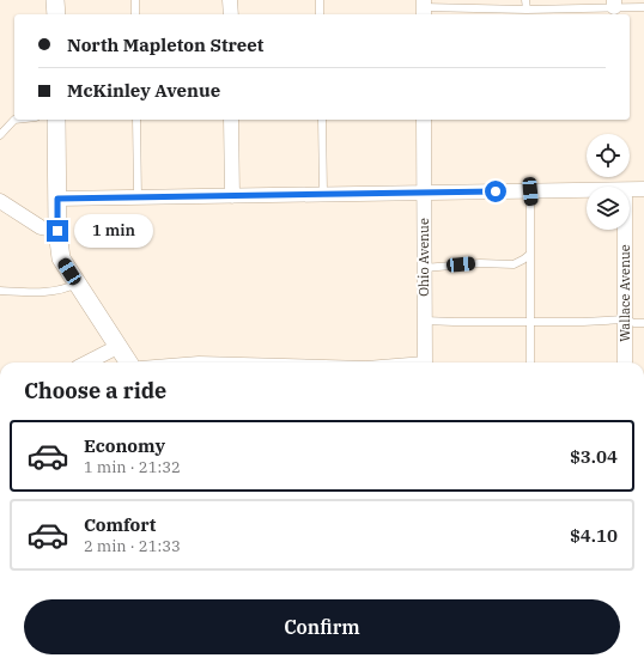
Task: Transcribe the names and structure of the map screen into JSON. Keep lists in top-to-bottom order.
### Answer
{
  "streets": {
    "street": ["Ohio Avenue", "Wallace Avenue"]
  },
  "page": {
    "banner": ["North Mapleton Street", "McKinley Avenue"],
    "bubble": "1 min",
    "heading": "Choose a ride",
    "list": [
      {
        "name": "Economy",
        "note": "1 min · 21:32",
        "value": "$3.04"
      },
      {
        "name": "Comfort",
        "note": "2 min · 21:33",
        "value": "$4.10"
      }
    ],
    "buttons": "Confirm"
  }
}
